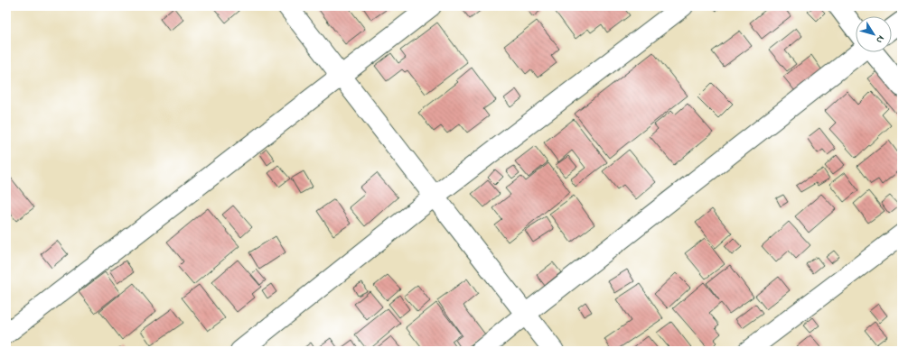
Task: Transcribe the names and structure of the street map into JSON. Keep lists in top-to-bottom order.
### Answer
{
  "north": "bottom right"
}
